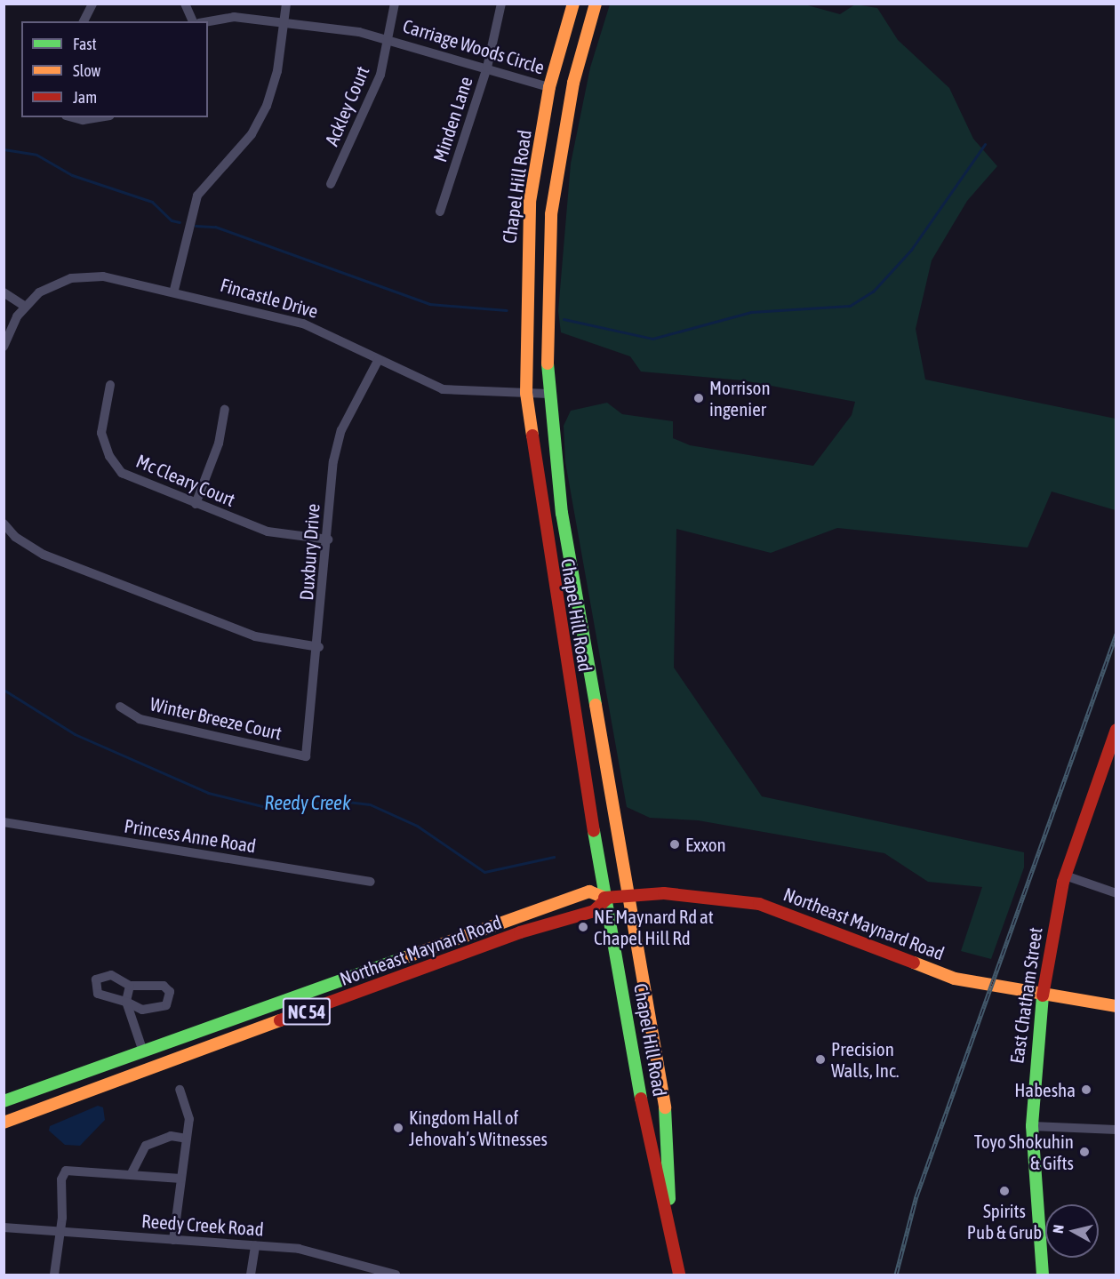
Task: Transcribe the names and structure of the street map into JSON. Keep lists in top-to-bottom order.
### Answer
{
  "streets": {
    "main road": [
      "Chapel Hill Road",
      "Northeast Maynard Road",
      "East Chatham Street",
      "NC 54"
    ],
    "street": [
      "Carriage Woods Circle",
      "Ackley Court",
      "Minden Lane",
      "Fincastle Drive",
      "Mc Cleary Court",
      "Duxbury Drive",
      "Winter Breeze Court",
      "Princess Anne Road",
      "Reedy Creek Road"
    ]
  },
  "crossings": [
    ["Carriage Woods Circle", "Ackley Court"],
    ["Carriage Woods Circle", "Minden Lane"],
    ["Carriage Woods Circle", "Chapel Hill Road"],
    ["Chapel Hill Road", "Fincastle Drive"],
    ["Chapel Hill Road", "Northeast Maynard Road"],
    ["Fincastle Drive", "Duxbury Drive"],
    ["Mc Cleary Court", "Duxbury Drive"],
    ["Duxbury Drive", "Winter Breeze Court"],
    ["Northeast Maynard Road", "East Chatham Street"]
  ],
  "water": ["Reedy Creek"],
  "places": [
    "Morrison ingenier",
    "Exxon",
    "NE Maynard Rd at Chapel Hill Rd",
    "Precision Walls, Inc.",
    "Habesha",
    "Kingdom Hall of Jehovah’s Witnesses",
    "Toyo Shokuhin & Gifts",
    "Spirits Pub & Grub"
  ],
  "legend": ["Fast", "Slow", "Jam"],
  "north": "left"
}
